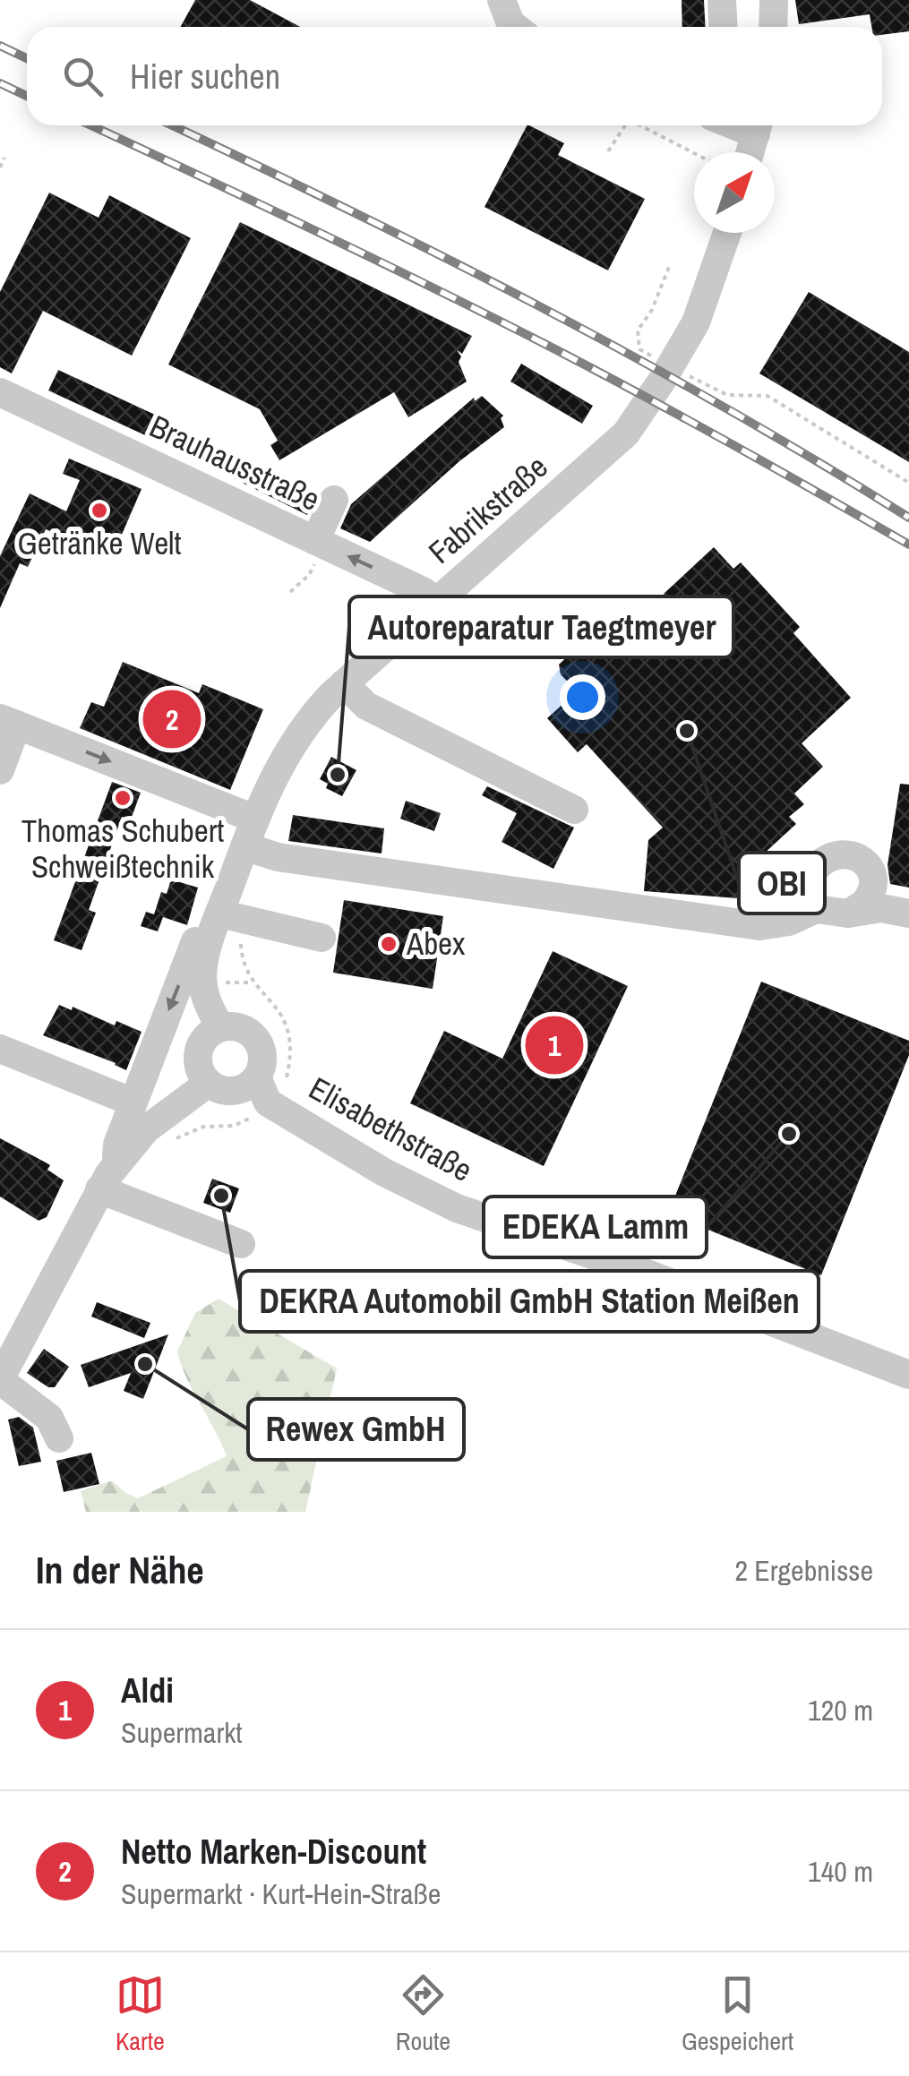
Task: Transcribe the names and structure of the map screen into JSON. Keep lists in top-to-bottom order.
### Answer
{
  "streets": {
    "street": ["Brauhausstraße", "Fabrikstraße", "Elisabethstraße"]
  },
  "crossings": [
    ["Brauhausstraße", "Fabrikstraße"],
    ["Fabrikstraße", "Elisabethstraße"]
  ],
  "places": [
    "Getränke Welt",
    "OBI",
    "Autoreparatur Taegtmeyer",
    "Thomas Schubert Schweißtechnik",
    "Abex",
    "EDEKA Lamm",
    "DEKRA Automobil GmbH Station Meißen",
    "Rewex GmbH"
  ],
  "north": "top right",
  "page": {
    "search": "Hier suchen",
    "pins": ["2", "1"],
    "heading": ["In der Nähe", "2 Ergebnisse"],
    "list": [
      {
        "mark": "1",
        "name": "Aldi",
        "note": "Supermarkt",
        "value": "120 m"
      },
      {
        "mark": "2",
        "name": "Netto Marken-Discount",
        "note": "Supermarkt · Kurt-Hein-Straße",
        "value": "140 m"
      }
    ],
    "nav": ["Karte", "Route", "Gespeichert"]
  }
}
